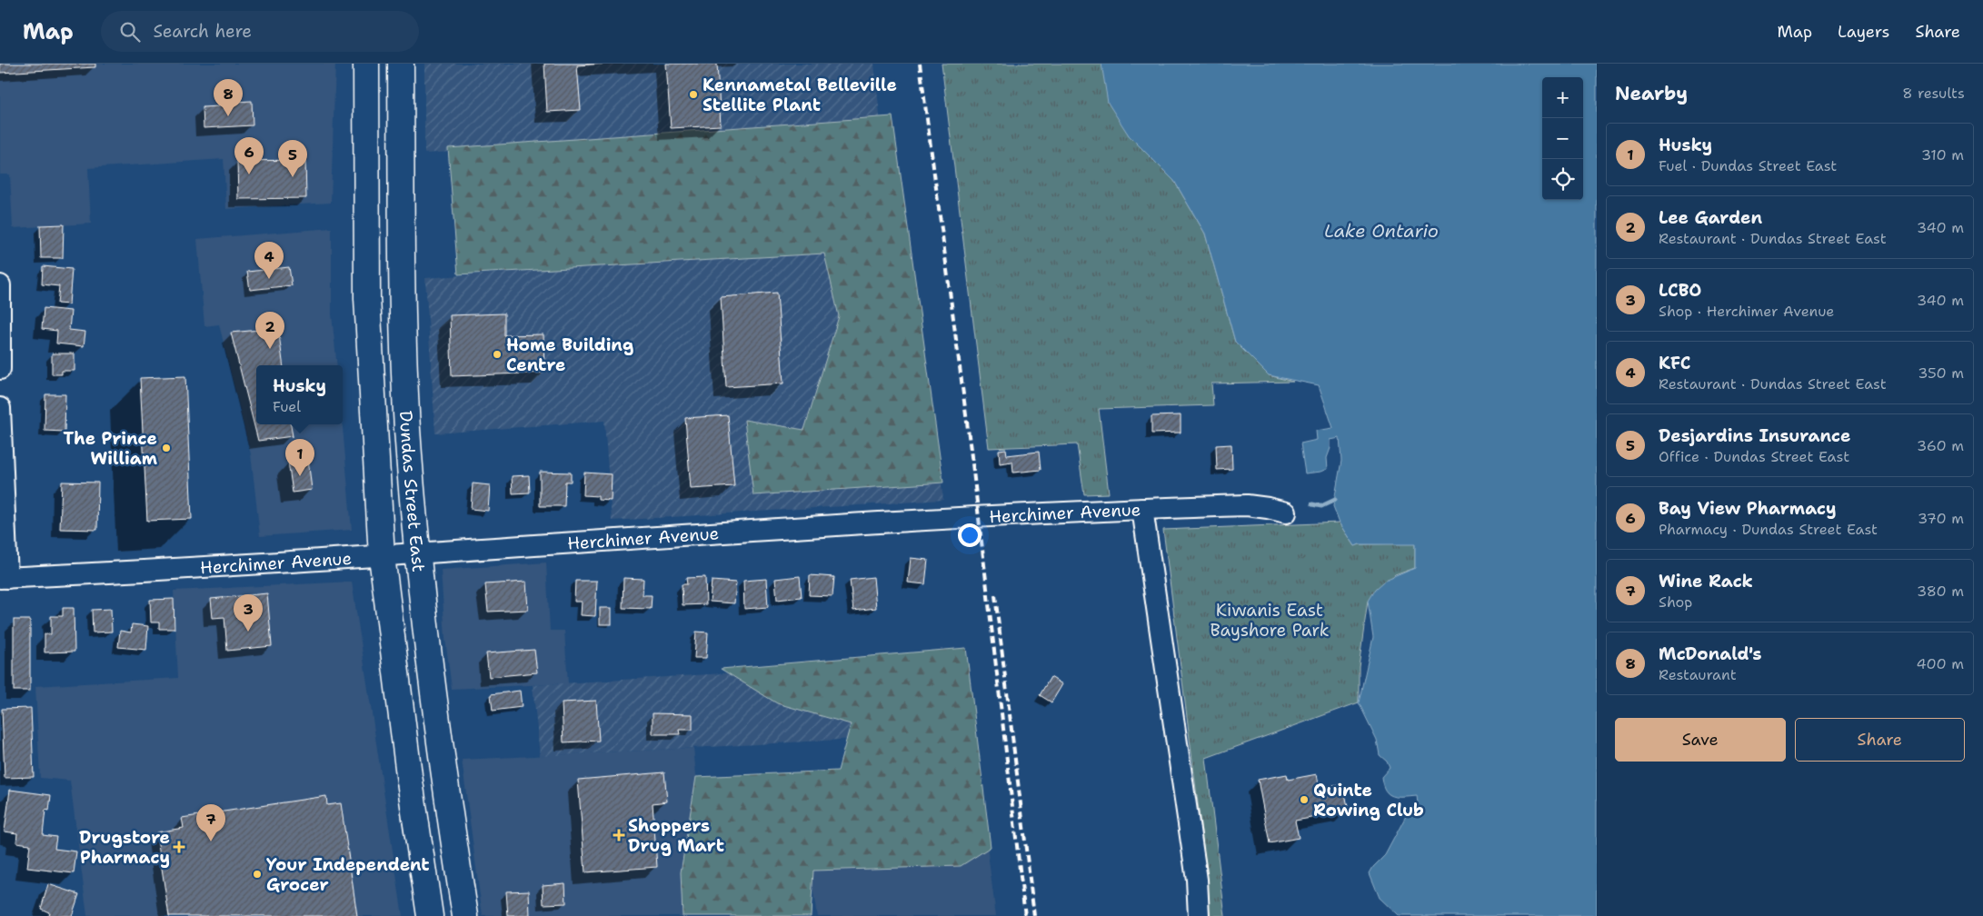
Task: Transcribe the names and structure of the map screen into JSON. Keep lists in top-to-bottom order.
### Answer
{
  "streets": {
    "main road": ["Dundas Street East"],
    "street": ["Herchimer Avenue"]
  },
  "crossings": [
    ["Dundas Street East", "Herchimer Avenue"]
  ],
  "water": ["Lake Ontario"],
  "parks": ["Kiwanis East Bayshore Park"],
  "places": {
    "other": [
      "Kennametal Belleville Stellite Plant",
      "Home Building Centre",
      "The Prince William",
      "Quinte Rowing Club",
      "Your Independent Grocer"
    ],
    "health": ["Shoppers Drug Mart", "Drugstore Pharmacy"]
  },
  "page": {
    "header": "Map",
    "search": "Search here",
    "nav": ["Map", "Layers", "Share"],
    "heading": ["Nearby", "8 results"],
    "map_buttons": ["+", "−"],
    "pins": [
      "8",
      "6",
      "5",
      "4",
      "2",
      "1",
      "3",
      "7"
    ],
    "list": [
      {
        "mark": "1",
        "name": "Husky",
        "note": "Fuel · Dundas Street East",
        "value": "310 m"
      },
      {
        "mark": "2",
        "name": "Lee Garden",
        "note": "Restaurant · Dundas Street East",
        "value": "340 m"
      },
      {
        "mark": "3",
        "name": "LCBO",
        "note": "Shop · Herchimer Avenue",
        "value": "340 m"
      },
      {
        "mark": "4",
        "name": "KFC",
        "note": "Restaurant · Dundas Street East",
        "value": "350 m"
      },
      {
        "mark": "5",
        "name": "Desjardins Insurance",
        "note": "Office · Dundas Street East",
        "value": "360 m"
      },
      {
        "mark": "6",
        "name": "Bay View Pharmacy",
        "note": "Pharmacy · Dundas Street East",
        "value": "370 m"
      },
      {
        "mark": "7",
        "name": "Wine Rack",
        "note": "Shop",
        "value": "380 m"
      },
      {
        "mark": "8",
        "name": "McDonald's",
        "note": "Restaurant",
        "value": "400 m"
      }
    ],
    "popup": ["Husky", "Fuel"],
    "buttons": ["Save", "Share"]
  }
}
